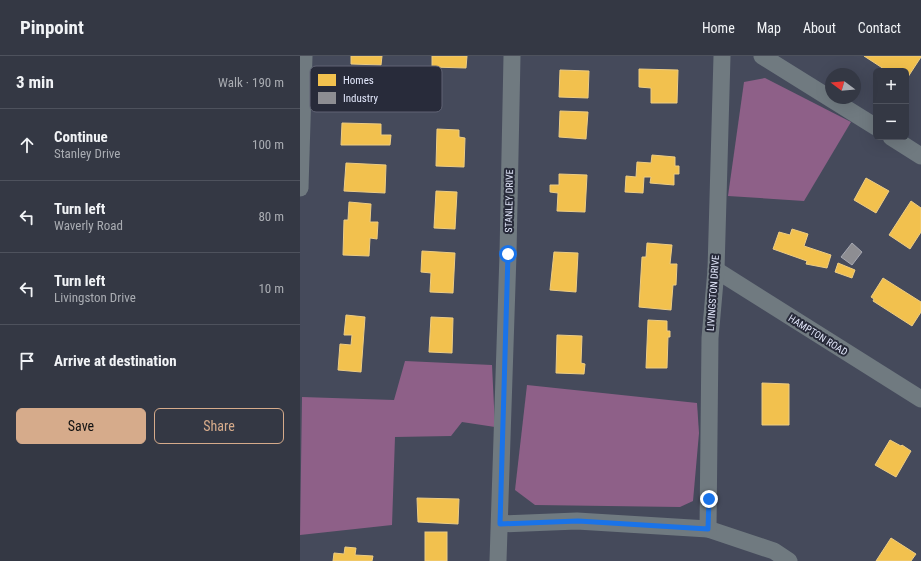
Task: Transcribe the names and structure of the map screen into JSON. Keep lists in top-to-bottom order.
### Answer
{
  "streets": {
    "street": ["STANLEY DRIVE", "LIVINGSTON DRIVE", "HAMPTON ROAD"]
  },
  "crossings": [
    ["LIVINGSTON DRIVE", "HAMPTON ROAD"]
  ],
  "legend": ["Homes", "Industry"],
  "north": "left",
  "page": {
    "header": "Pinpoint",
    "nav": [
      "Home",
      "Map",
      "About",
      "Contact"
    ],
    "heading": ["3 min", "Walk · 190 m"],
    "map_buttons": ["+", "−"],
    "list": [
      ["Continue", "Stanley Drive", "100 m"],
      ["Turn left", "Waverly Road", "80 m"],
      ["Turn left", "Livingston Drive", "10 m"],
      "Arrive at destination"
    ],
    "buttons": ["Save", "Share"]
  }
}
